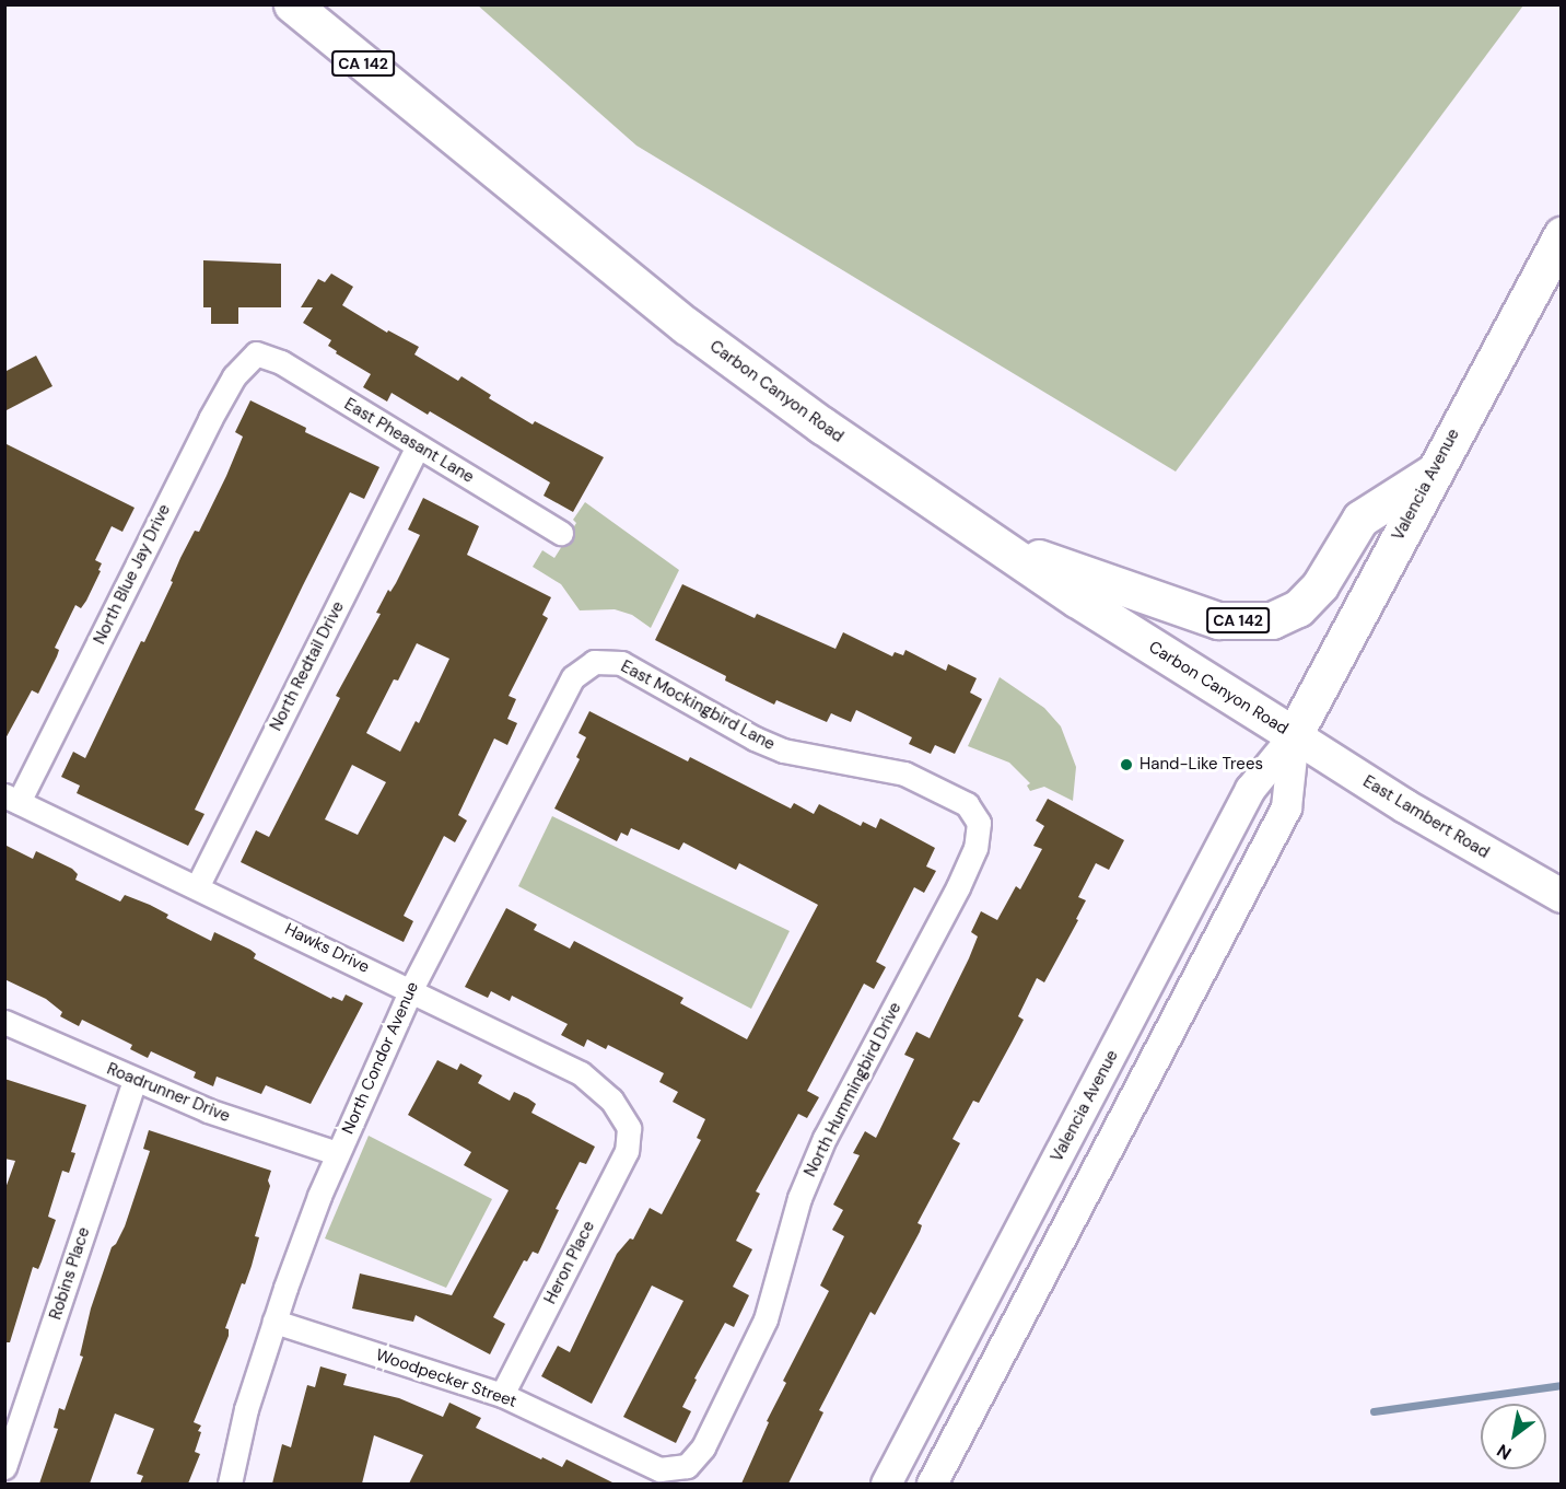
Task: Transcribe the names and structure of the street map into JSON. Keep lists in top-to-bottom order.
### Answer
{
  "streets": {
    "main road": [
      "CA 142",
      "Carbon Canyon Road",
      "Valencia Avenue",
      "East Lambert Road"
    ],
    "street": [
      "East Pheasant Lane",
      "North Blue Jay Drive",
      "North Redtail Drive",
      "East Mockingbird Lane",
      "Hawks Drive",
      "North Condor Avenue",
      "North Hummingbird Drive",
      "Roadrunner Drive",
      "Heron Place",
      "Robins Place",
      "Woodpecker Street"
    ]
  },
  "crossings": [
    ["CA 142", "Carbon Canyon Road"],
    ["CA 142", "Valencia Avenue"],
    ["Carbon Canyon Road", "Valencia Avenue"],
    ["Carbon Canyon Road", "East Lambert Road"],
    ["East Pheasant Lane", "North Blue Jay Drive"],
    ["East Pheasant Lane", "North Redtail Drive"],
    ["Valencia Avenue", "East Lambert Road"],
    ["North Blue Jay Drive", "Hawks Drive"],
    ["North Redtail Drive", "Hawks Drive"],
    ["East Mockingbird Lane", "North Condor Avenue"],
    ["East Mockingbird Lane", "North Hummingbird Drive"],
    ["Hawks Drive", "North Condor Avenue"],
    ["Hawks Drive", "Heron Place"],
    ["North Condor Avenue", "Roadrunner Drive"],
    ["North Condor Avenue", "Woodpecker Street"],
    ["North Hummingbird Drive", "Woodpecker Street"],
    ["Roadrunner Drive", "Robins Place"],
    ["Heron Place", "Woodpecker Street"]
  ],
  "places": ["Hand-Like Trees"],
  "north": "bottom left"
}
